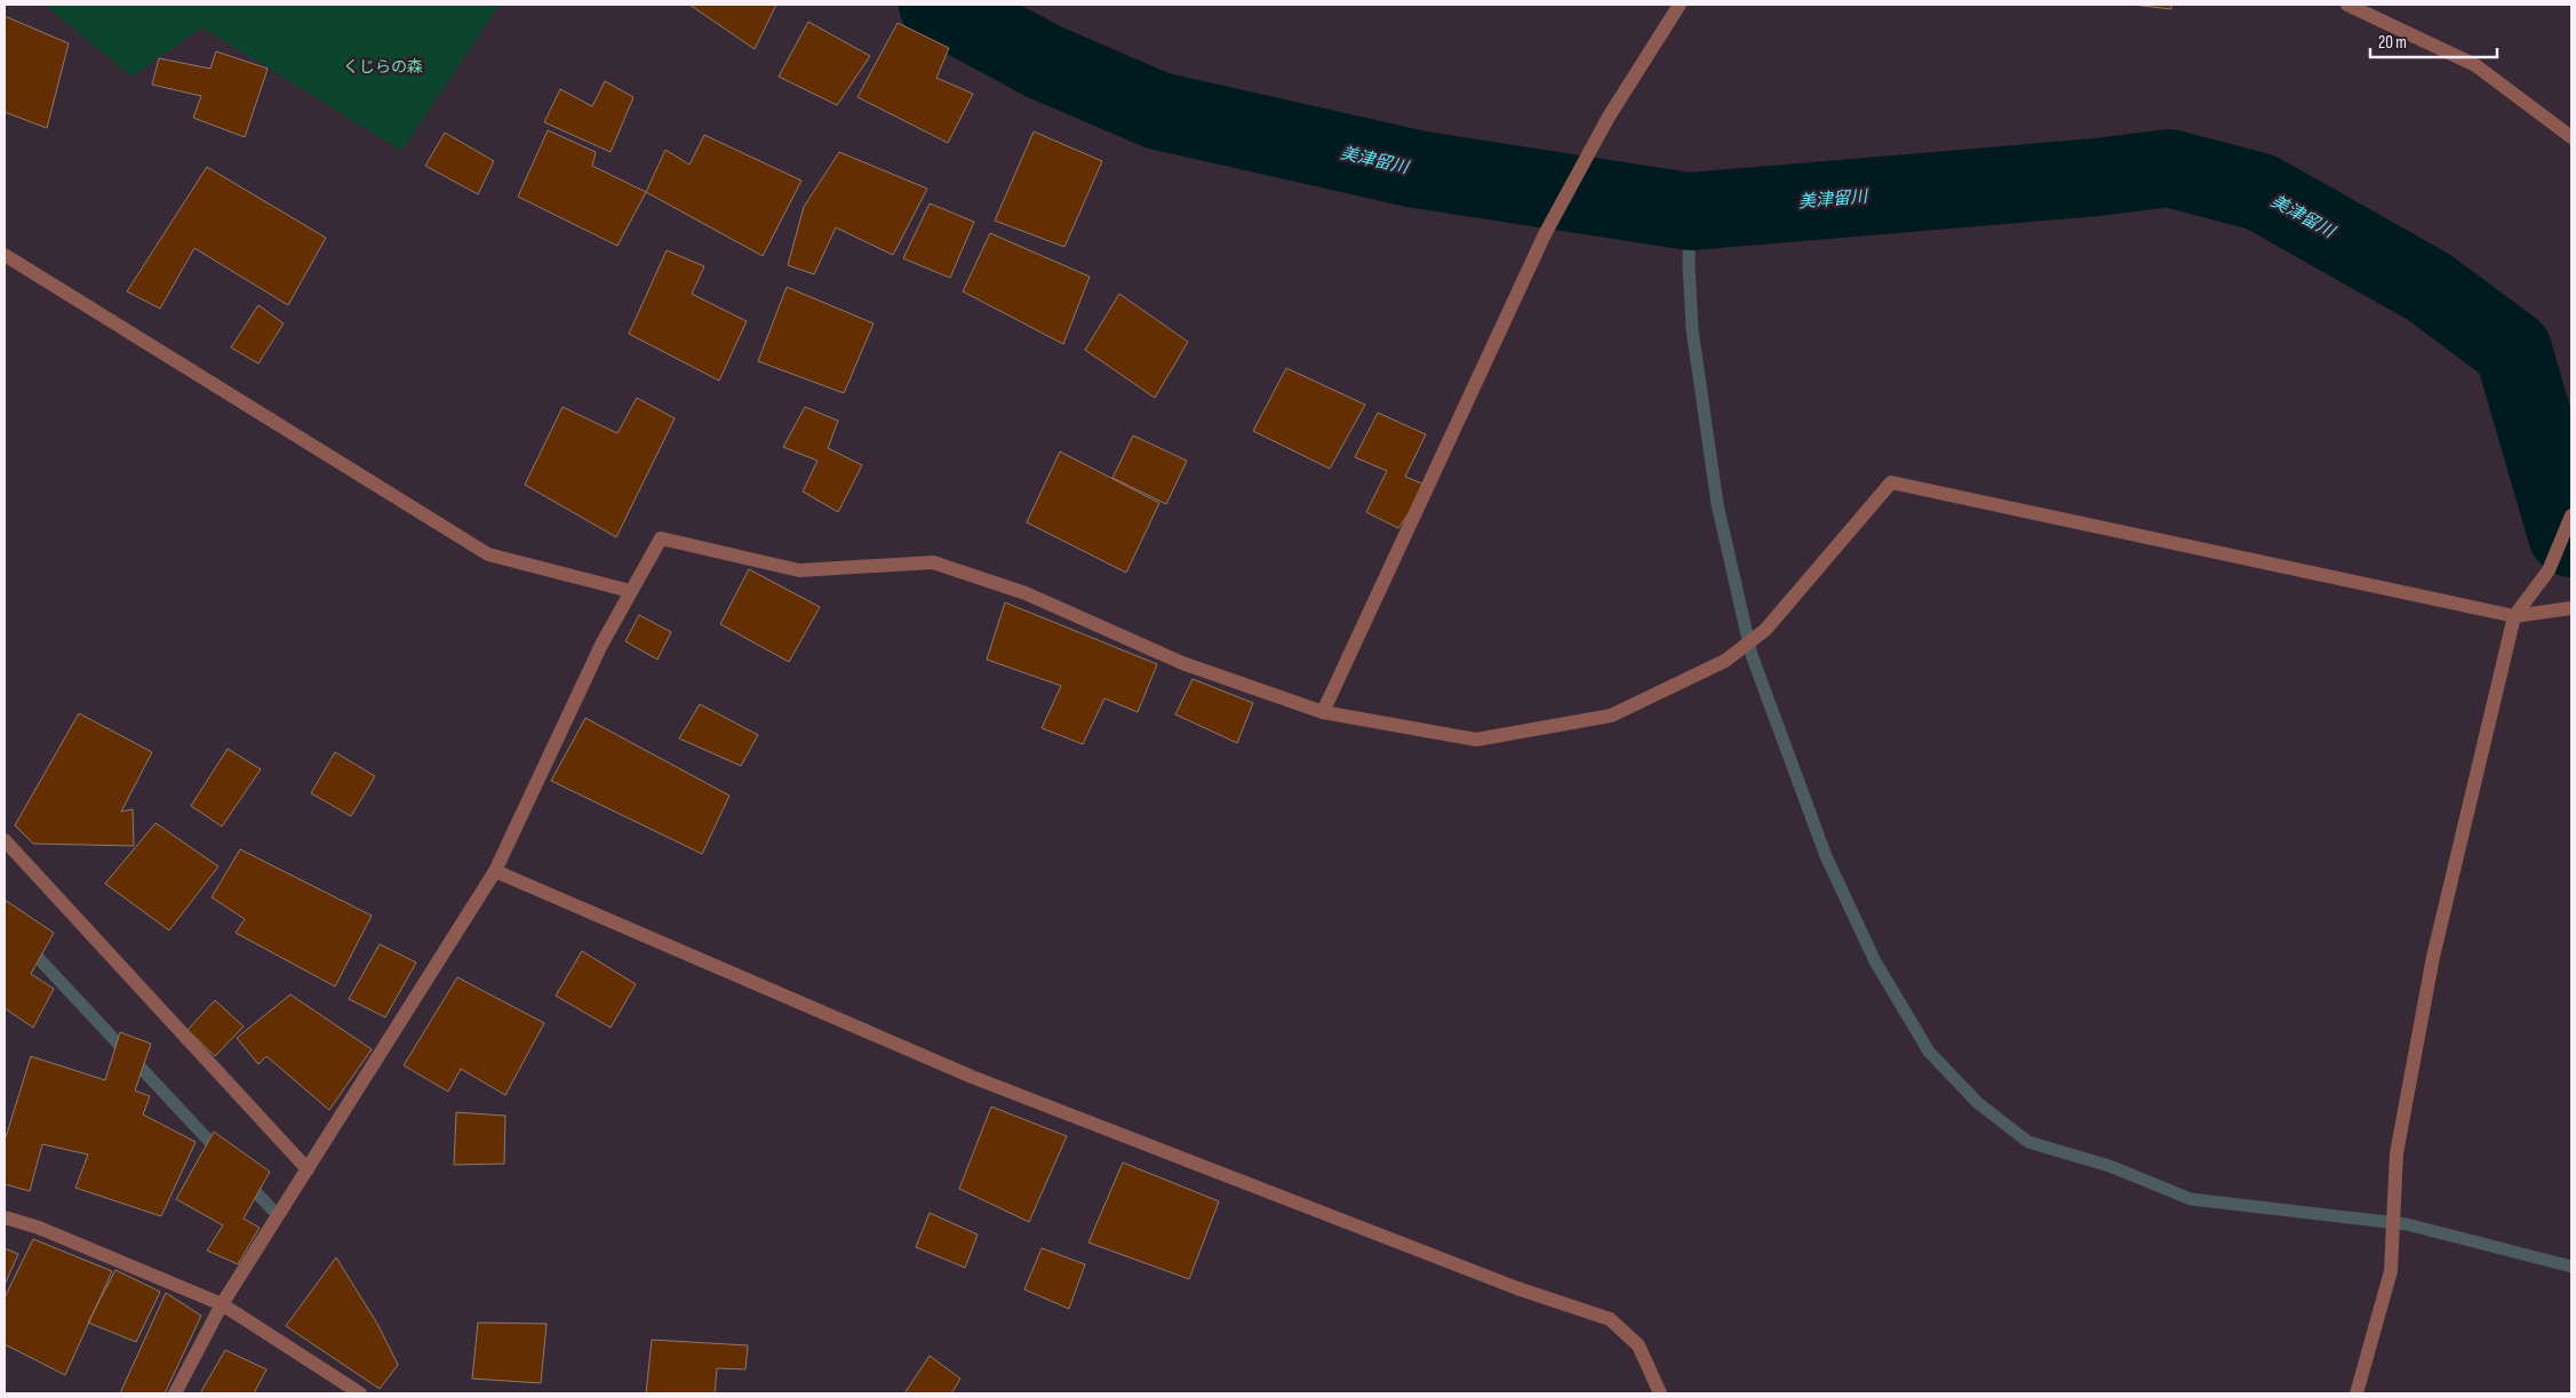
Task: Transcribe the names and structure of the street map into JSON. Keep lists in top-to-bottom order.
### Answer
{
  "water": ["美津留川"],
  "parks": ["くじらの森"],
  "scale_bar": "20 m"
}
